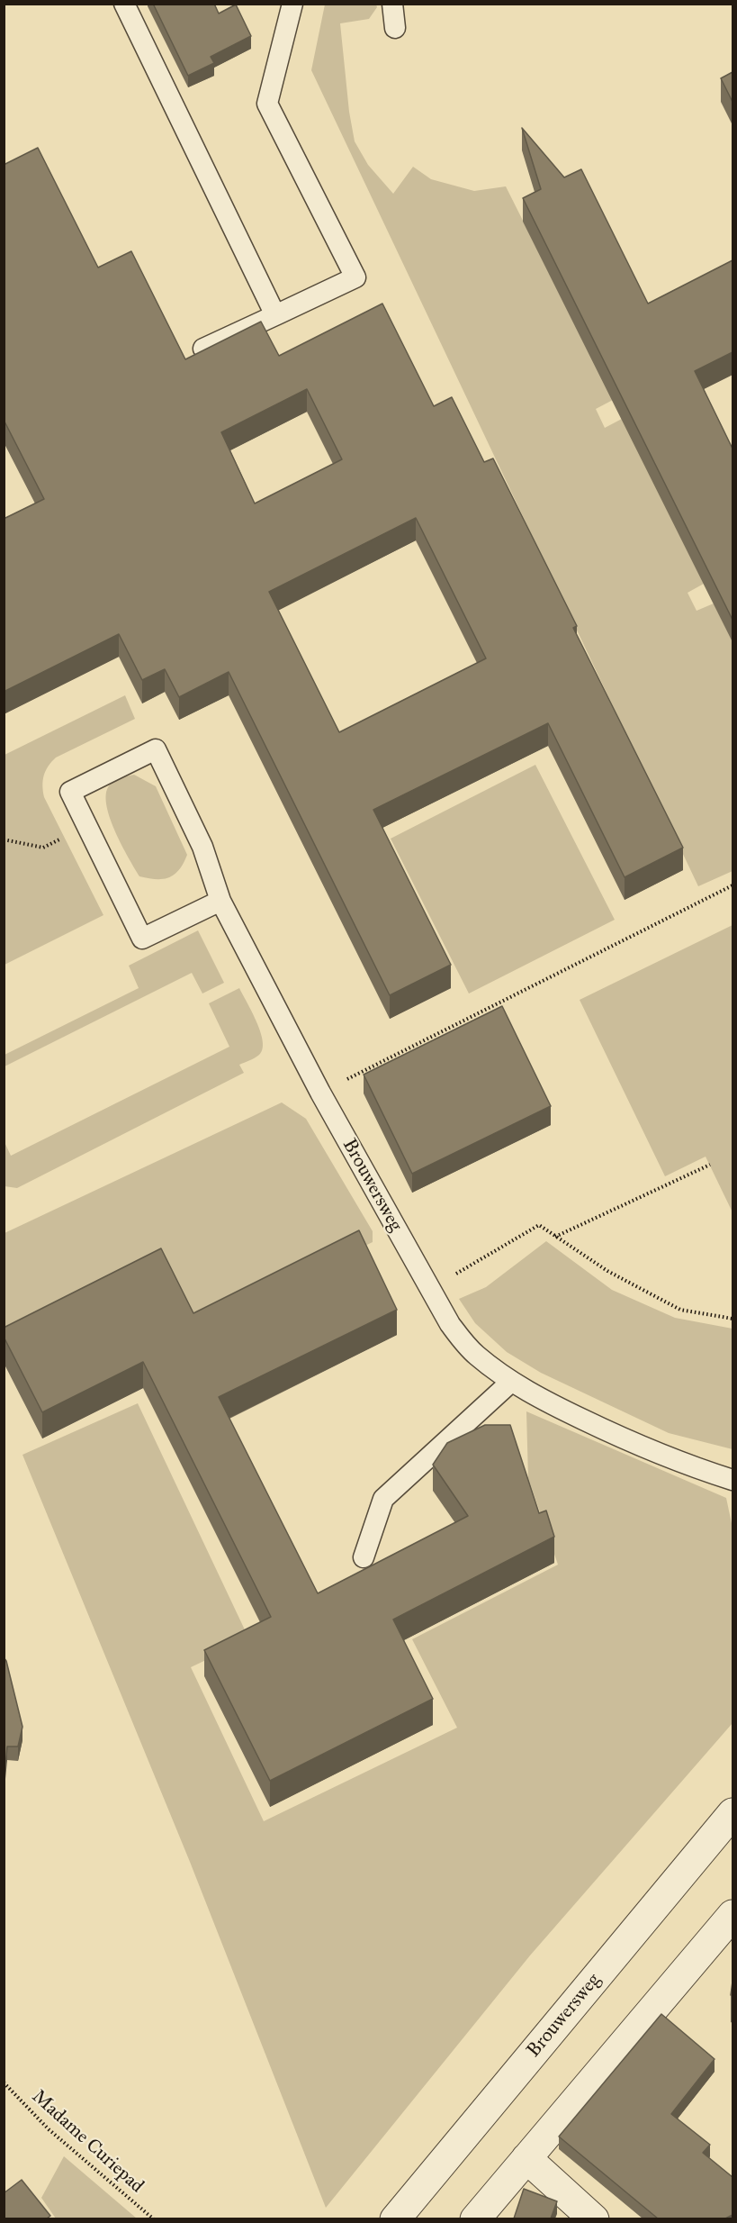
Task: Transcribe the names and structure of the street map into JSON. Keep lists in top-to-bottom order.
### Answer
{
  "streets": {
    "street": ["Brouwersweg"],
    "path": ["Madame Curiepad"]
  }
}
